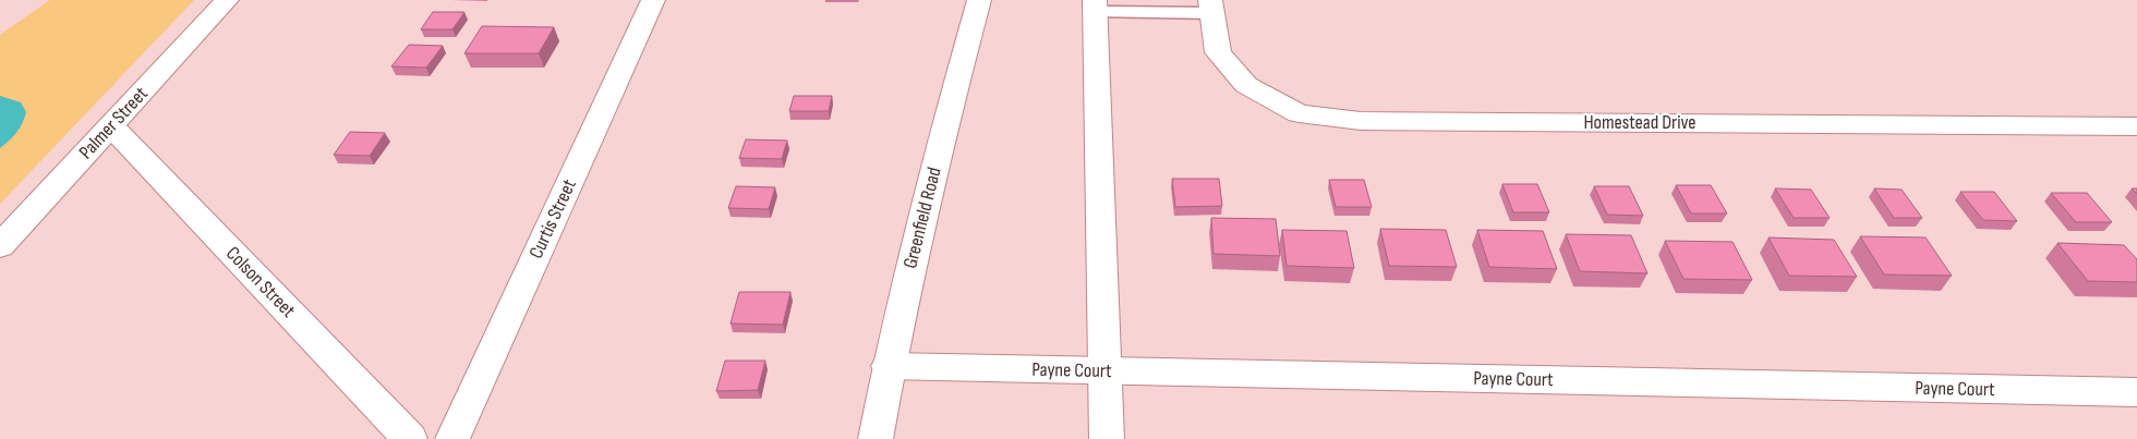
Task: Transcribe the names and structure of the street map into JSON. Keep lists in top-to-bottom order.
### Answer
{
  "streets": {
    "street": [
      "Homestead Drive",
      "Palmer Street",
      "Greenfield Road",
      "Curtis Street",
      "Colson Street",
      "Payne Court"
    ]
  },
  "crossings": [
    ["Palmer Street", "Colson Street"],
    ["Greenfield Road", "Payne Court"]
  ]
}
